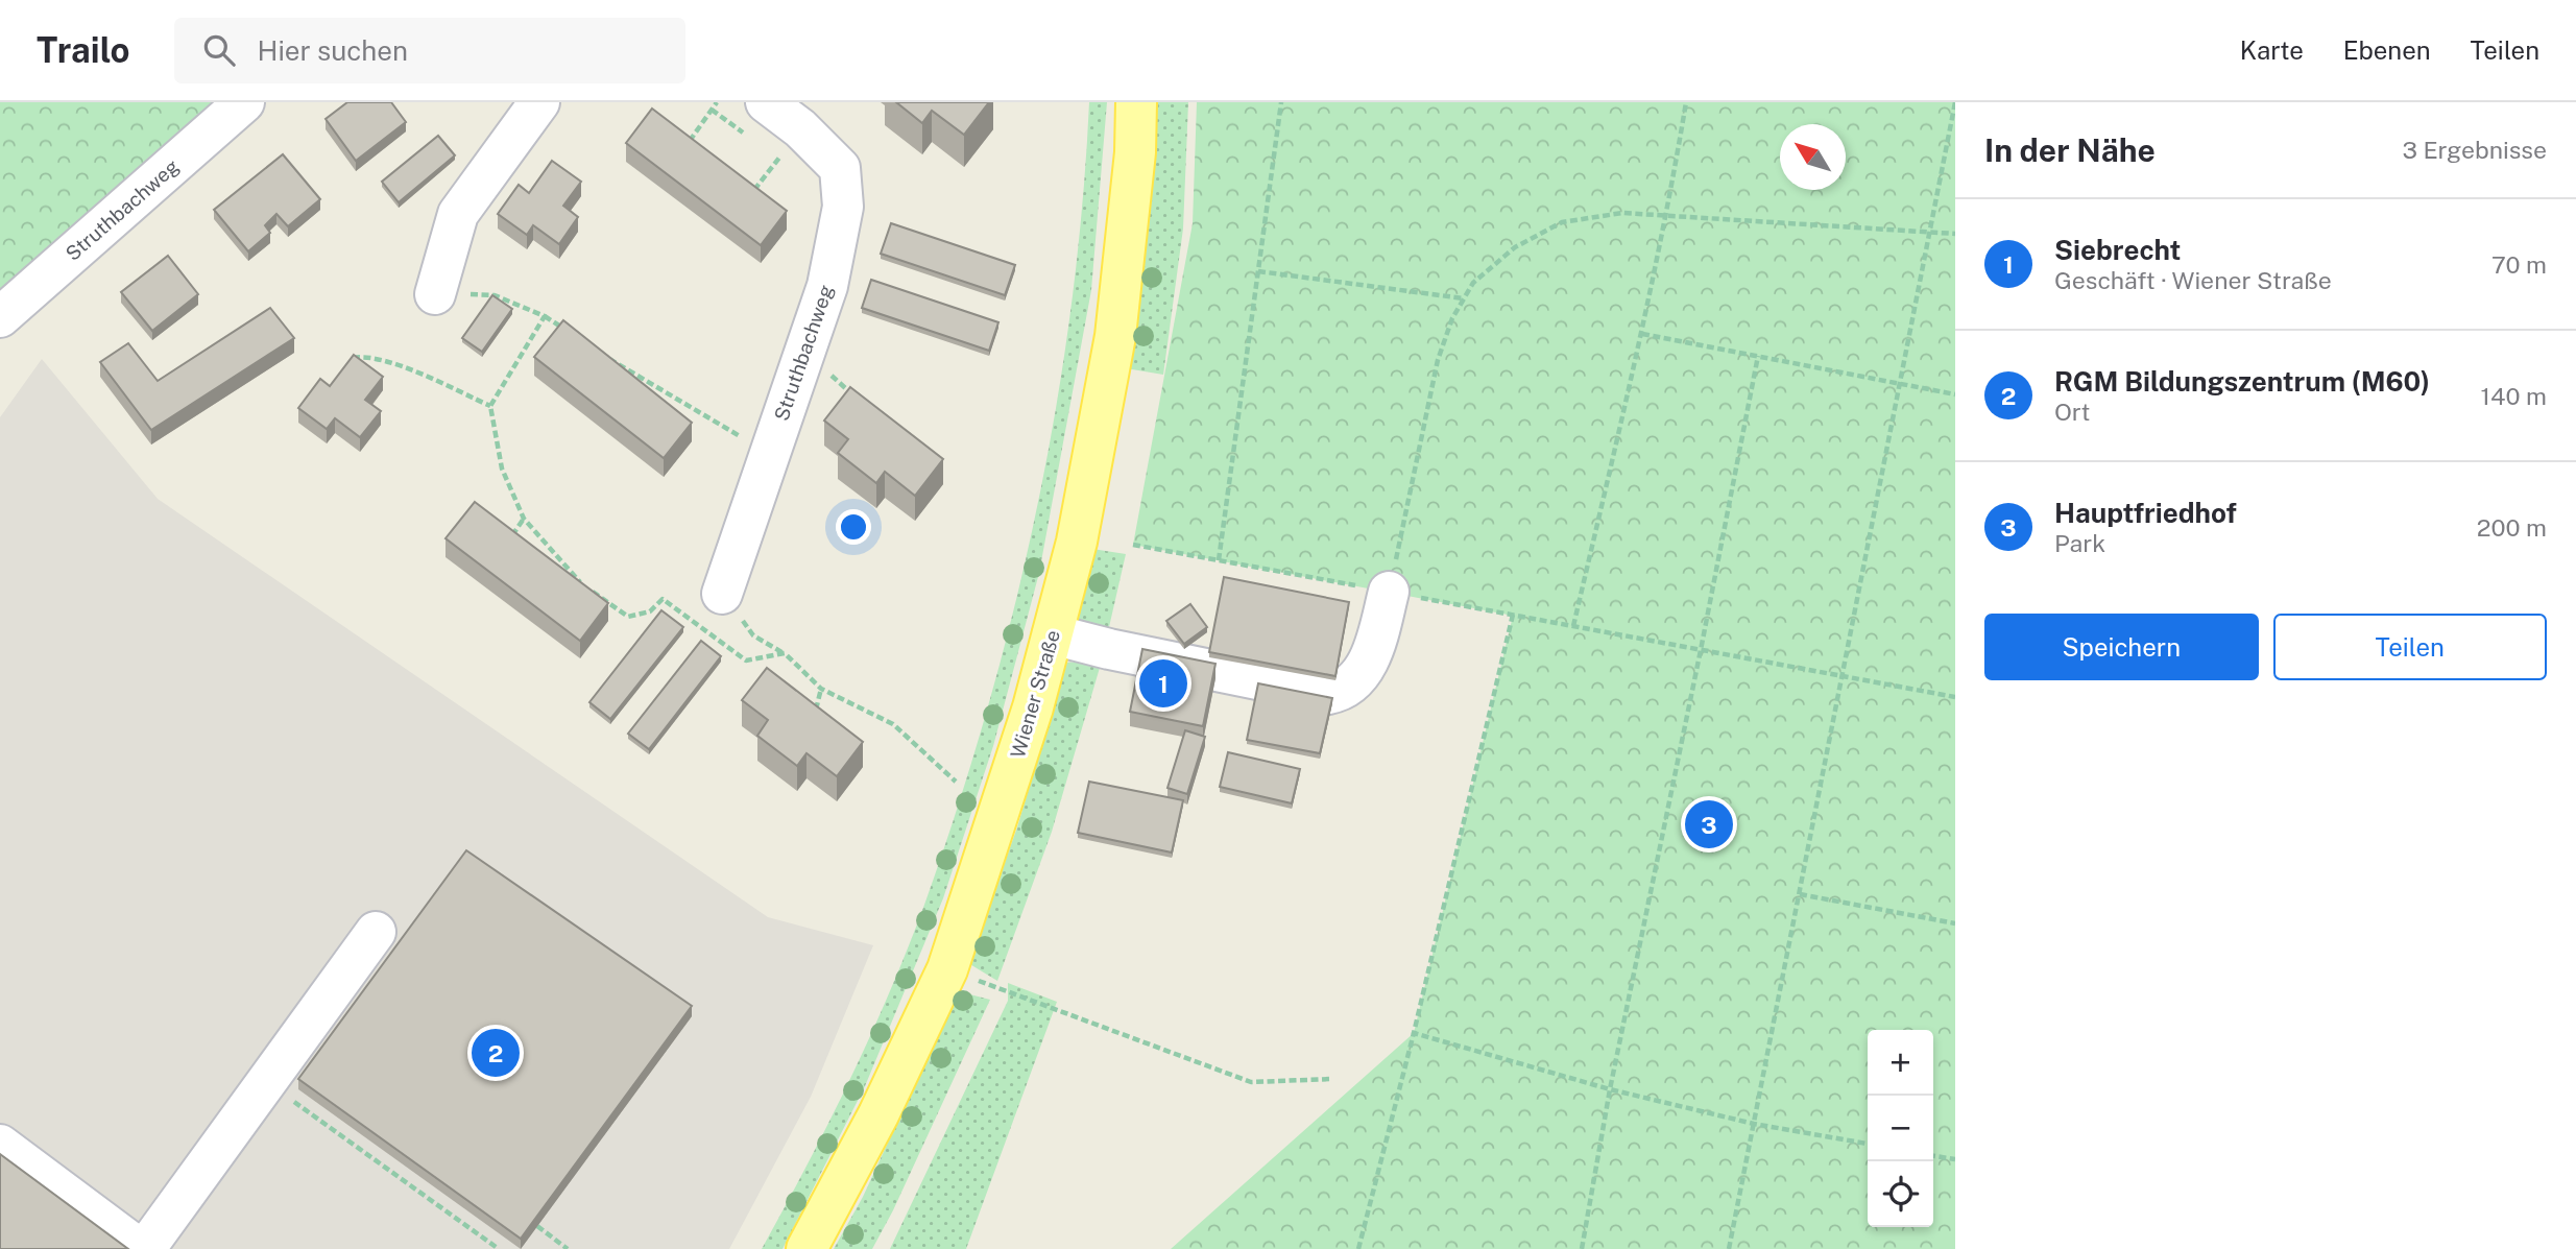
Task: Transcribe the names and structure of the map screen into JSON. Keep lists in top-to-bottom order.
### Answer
{
  "streets": {
    "main road": ["Wiener Straße"],
    "street": ["Struthbachweg"]
  },
  "north": "top left",
  "page": {
    "header": "Trailo",
    "search": "Hier suchen",
    "nav": ["Karte", "Ebenen", "Teilen"],
    "heading": ["In der Nähe", "3 Ergebnisse"],
    "list": [
      {
        "mark": "1",
        "name": "Siebrecht",
        "note": "Geschäft · Wiener Straße",
        "value": "70 m"
      },
      {
        "mark": "2",
        "name": "RGM Bildungszentrum (M60)",
        "note": "Ort",
        "value": "140 m"
      },
      {
        "mark": "3",
        "name": "Hauptfriedhof",
        "note": "Park",
        "value": "200 m"
      }
    ],
    "buttons": ["Speichern", "Teilen"],
    "pins": ["1", "3", "2"],
    "map_buttons": ["+", "−"]
  }
}
